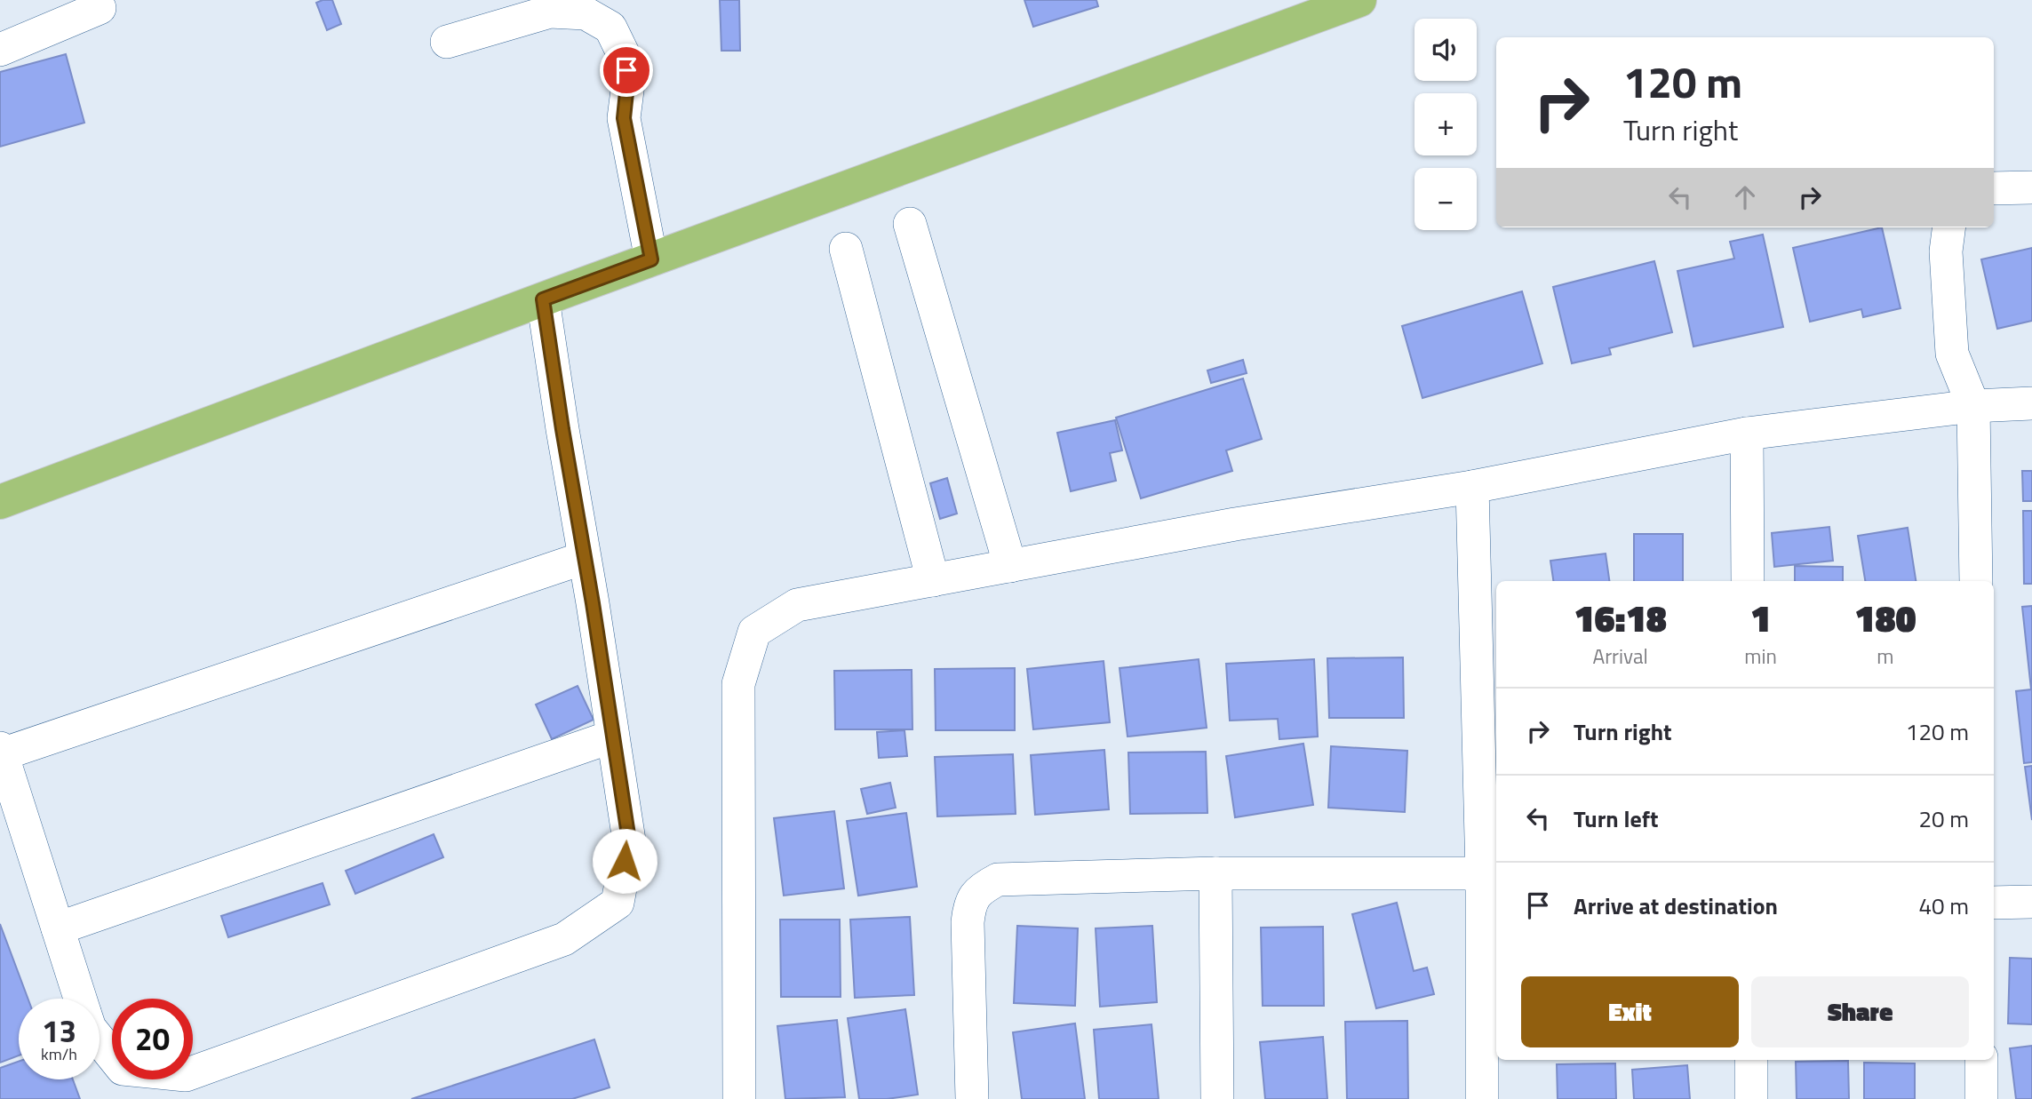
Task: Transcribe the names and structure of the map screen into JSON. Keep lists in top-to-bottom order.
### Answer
{
  "page": {
    "map_buttons": ["+", "−"],
    "turn": ["120 m", "Turn right"],
    "eta": [
      "16:18",
      "Arrival",
      "1",
      "min",
      "180",
      "m"
    ],
    "list": [
      {
        "name": "Turn right",
        "value": "120 m"
      },
      {
        "name": "Turn left",
        "value": "20 m"
      },
      {
        "name": "Arrive at destination",
        "value": "40 m"
      }
    ],
    "buttons": ["Exit", "Share"],
    "speed": "13 km/h",
    "limit": "20"
  }
}
